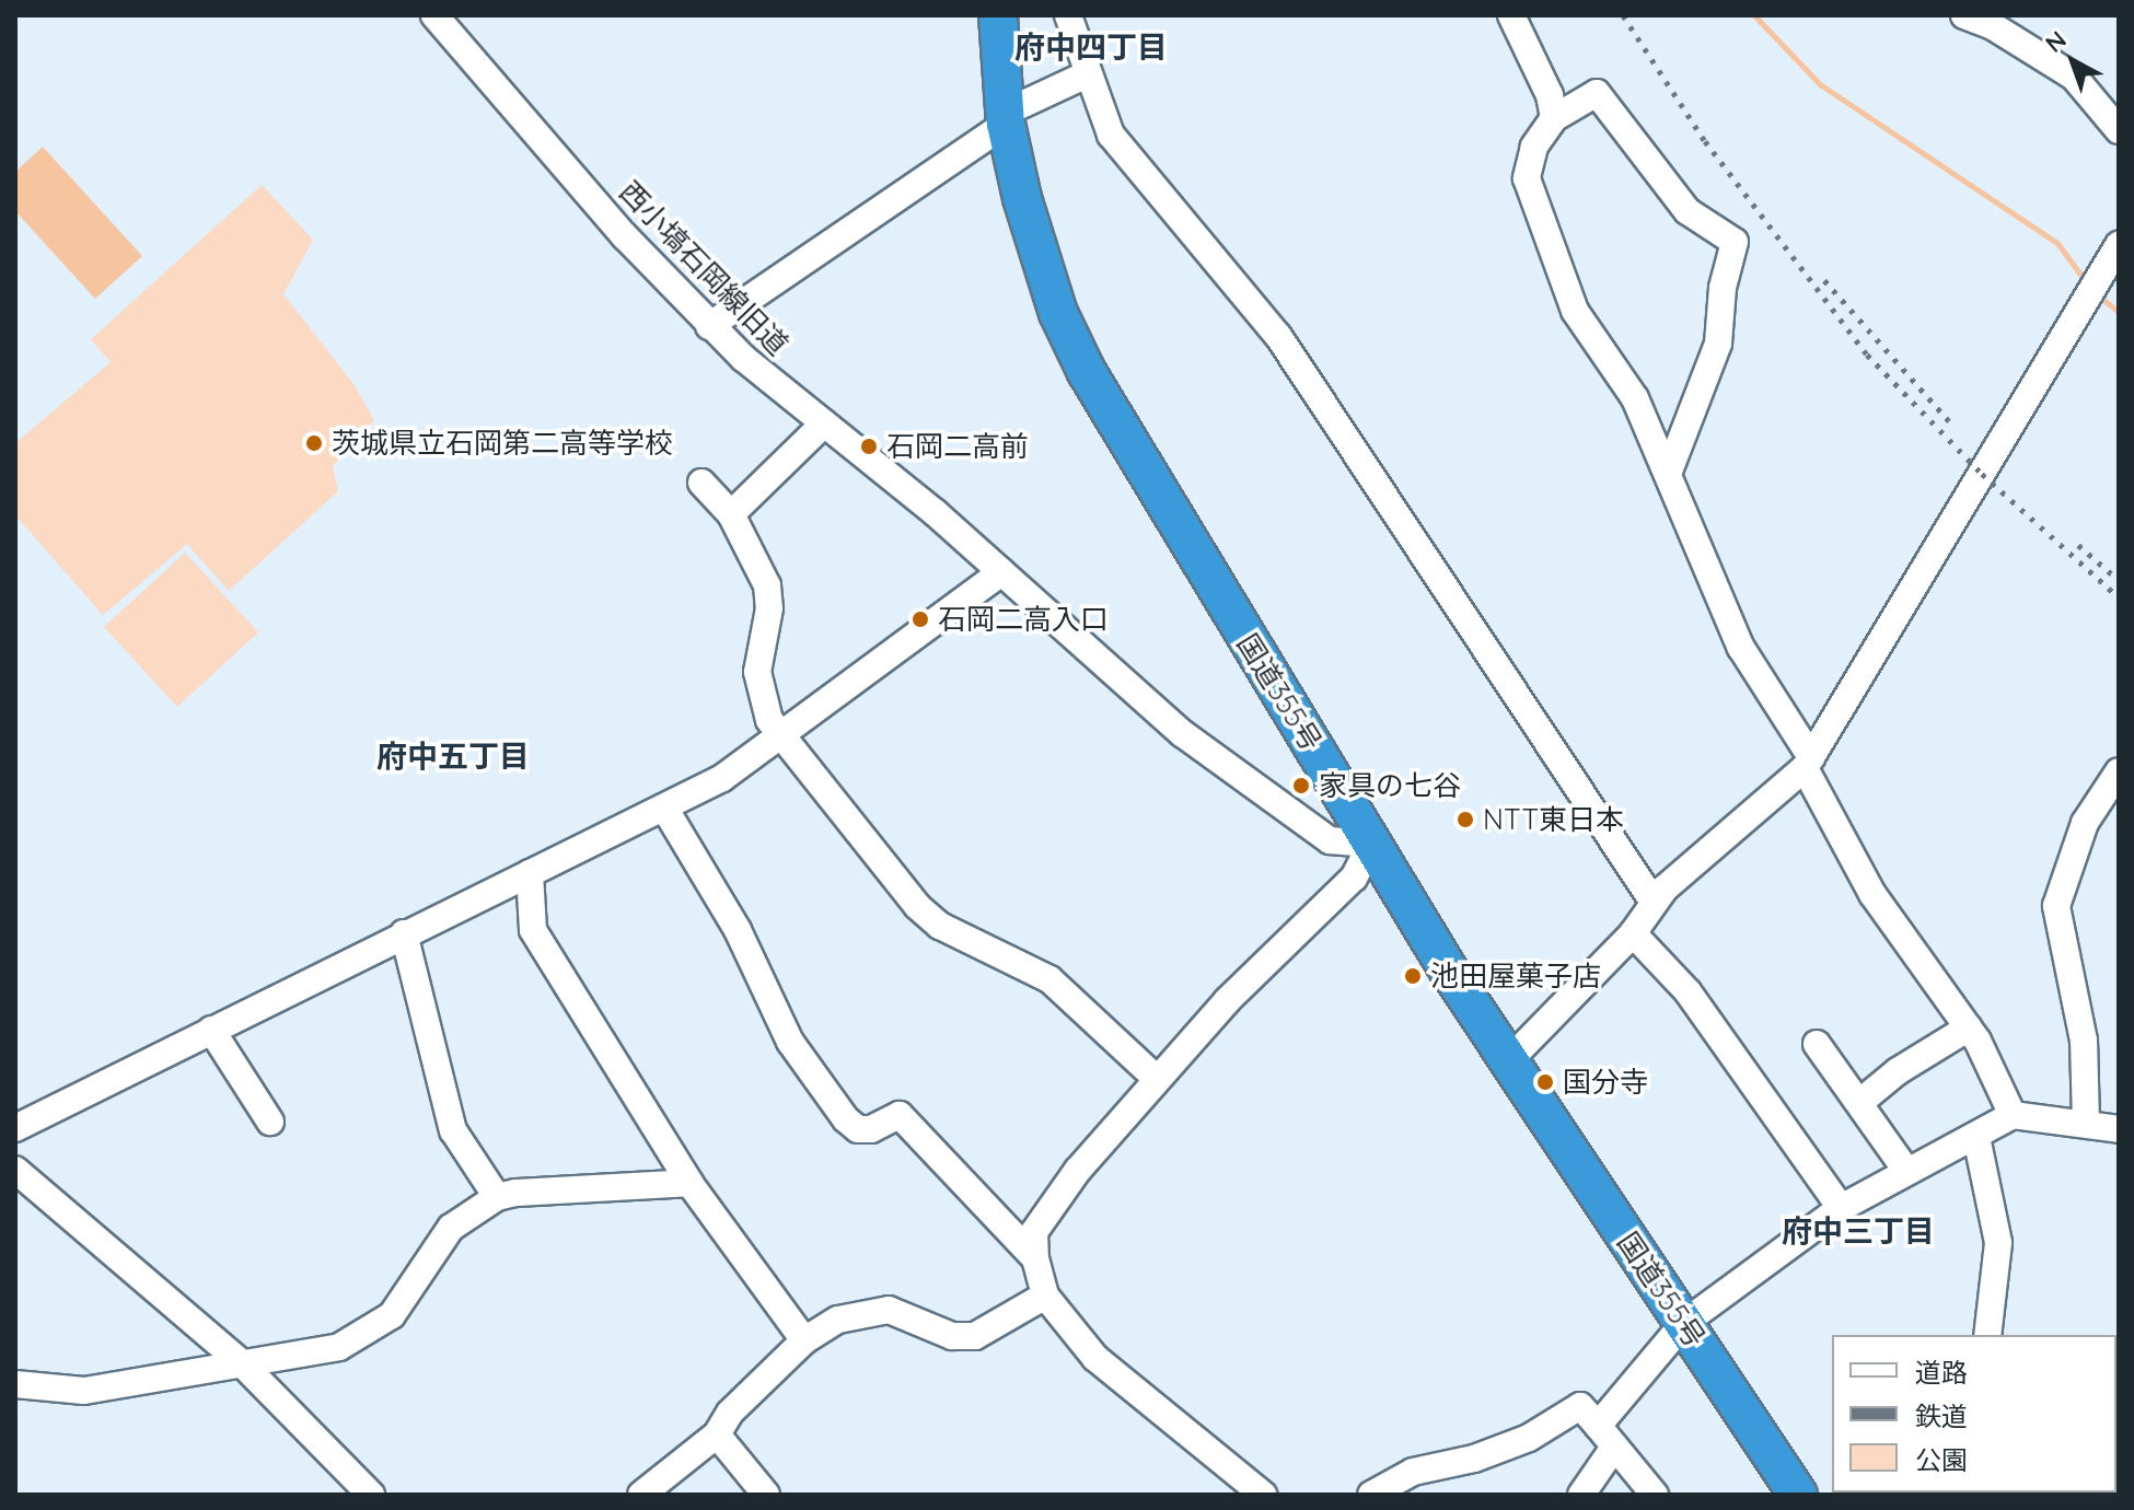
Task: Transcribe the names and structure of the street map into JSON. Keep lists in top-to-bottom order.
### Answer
{
  "streets": {
    "highway": ["国道355号"],
    "street": ["西小塙石岡線旧道"]
  },
  "crossings": [
    ["西小塙石岡線旧道", "国道355号"]
  ],
  "districts": ["府中四丁目", "府中五丁目", "府中三丁目"],
  "places": [
    "茨城県立石岡第二高等学校",
    "石岡二高前",
    "石岡二高入口",
    "家具の七谷",
    "NTT東日本",
    "池田屋菓子店",
    "国分寺"
  ],
  "legend": ["道路", "鉄道", "公園"],
  "north": "top left"
}
